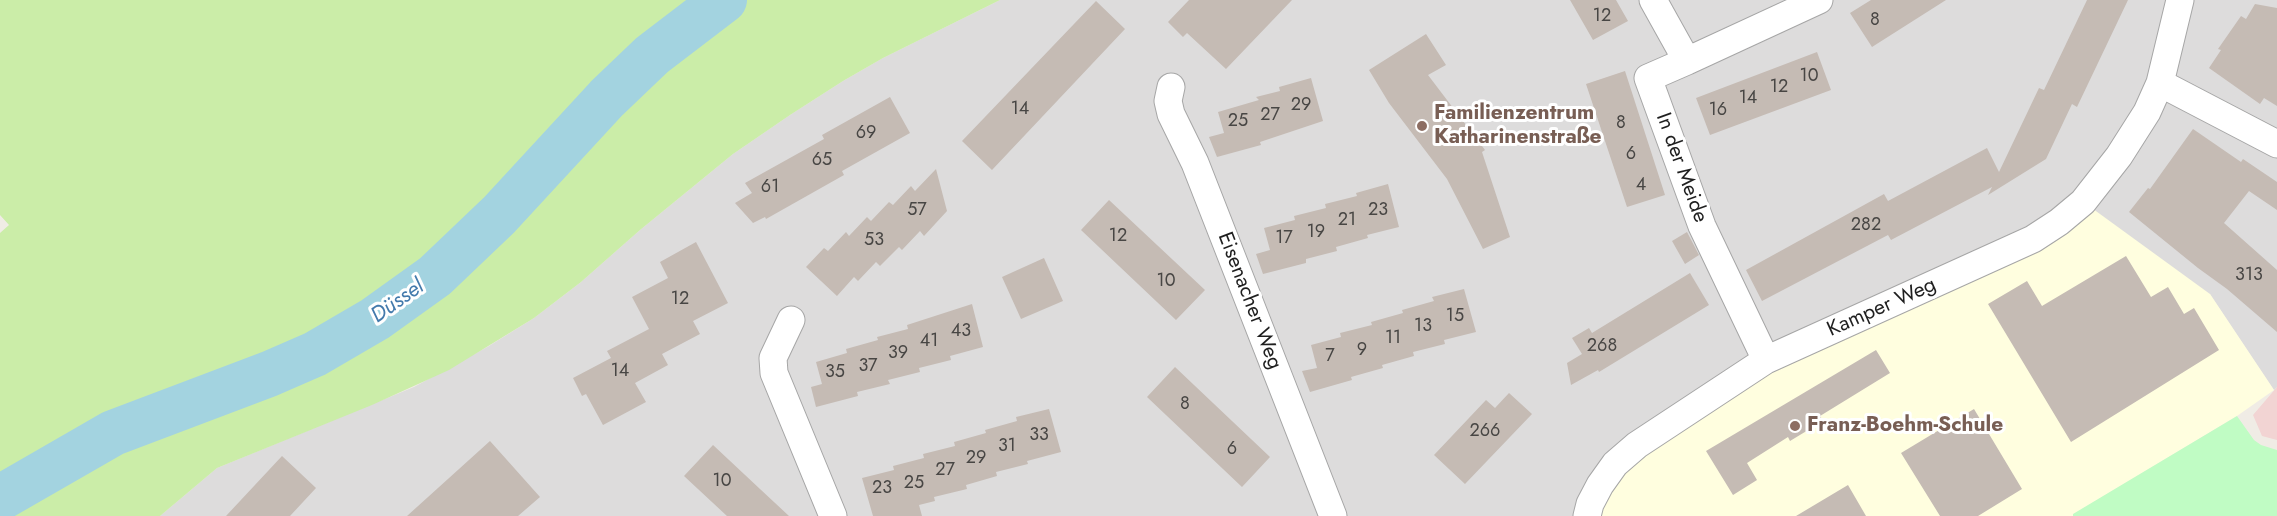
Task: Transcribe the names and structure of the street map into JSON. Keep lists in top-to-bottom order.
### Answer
{
  "streets": {
    "street": ["In der Meide", "Eisenacher Weg", "Kamper Weg"]
  },
  "crossings": [
    ["In der Meide", "Kamper Weg"]
  ],
  "water": ["Düssel"],
  "places": ["Familienzentrum Katharinenstraße", "Franz-Boehm-Schule"],
  "house_numbers": [
    "12",
    "8",
    "10",
    "12",
    "14",
    "29",
    "14",
    "16",
    "27",
    "25",
    "8",
    "69",
    "6",
    "65",
    "4",
    "61",
    "57",
    "23",
    "21",
    "282",
    "19",
    "12",
    "17",
    "53",
    "313",
    "10",
    "12",
    "15",
    "13",
    "43",
    "11",
    "41",
    "268",
    "9",
    "39",
    "7",
    "37",
    "14",
    "35",
    "8",
    "266",
    "33",
    "31",
    "6",
    "29",
    "27",
    "10",
    "25",
    "23"
  ]
}
